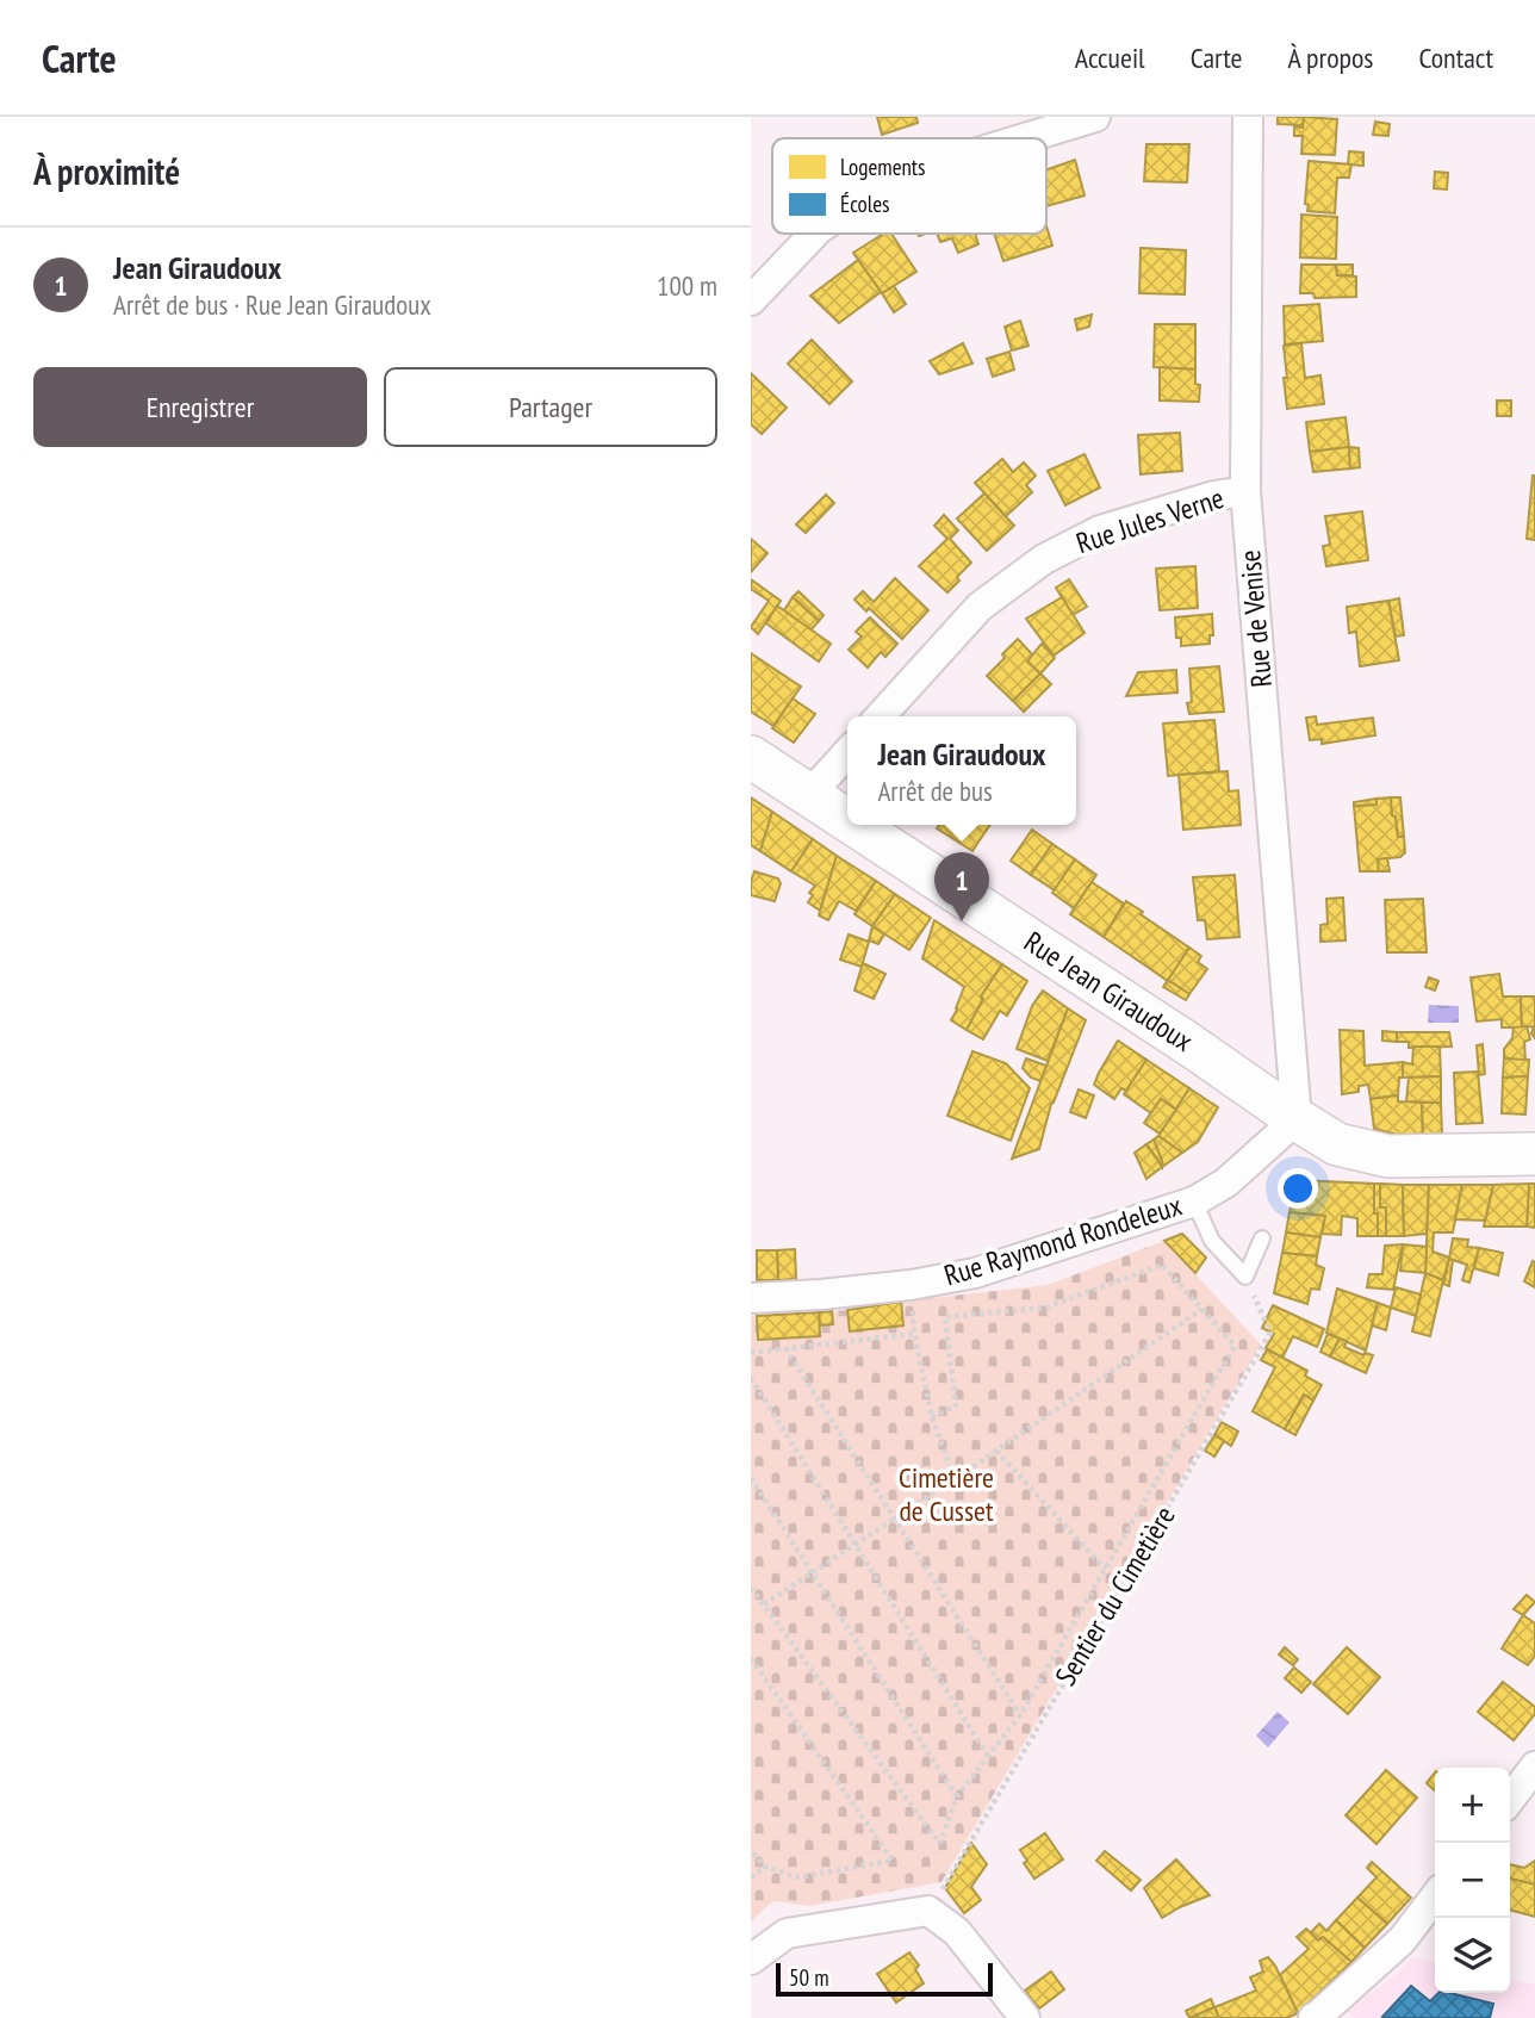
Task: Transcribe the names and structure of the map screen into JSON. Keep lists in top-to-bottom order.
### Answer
{
  "streets": {
    "main road": ["Rue Jean Giraudoux"],
    "street": ["Rue Jules Verne", "Rue de Venise", "Rue Raymond Rondeleux"],
    "path": ["Sentier du Cimetière"]
  },
  "crossings": [
    ["Rue Jules Verne", "Rue de Venise"],
    ["Rue de Venise", "Rue Jean Giraudoux"],
    ["Rue de Venise", "Rue Raymond Rondeleux"],
    ["Rue Jean Giraudoux", "Rue Raymond Rondeleux"]
  ],
  "parks": ["Cimetière de Cusset"],
  "legend": ["Logements", "Écoles"],
  "scale_bar": "50 m",
  "page": {
    "header": "Carte",
    "nav": [
      "Accueil",
      "Carte",
      "À propos",
      "Contact"
    ],
    "heading": "À proximité",
    "list": [
      {
        "mark": "1",
        "name": "Jean Giraudoux",
        "note": "Arrêt de bus · Rue Jean Giraudoux",
        "value": "100 m"
      }
    ],
    "buttons": ["Enregistrer", "Partager"],
    "popup": ["Jean Giraudoux", "Arrêt de bus"],
    "pins": "1",
    "map_buttons": ["+", "−"],
    "scale": "50 m"
  }
}
